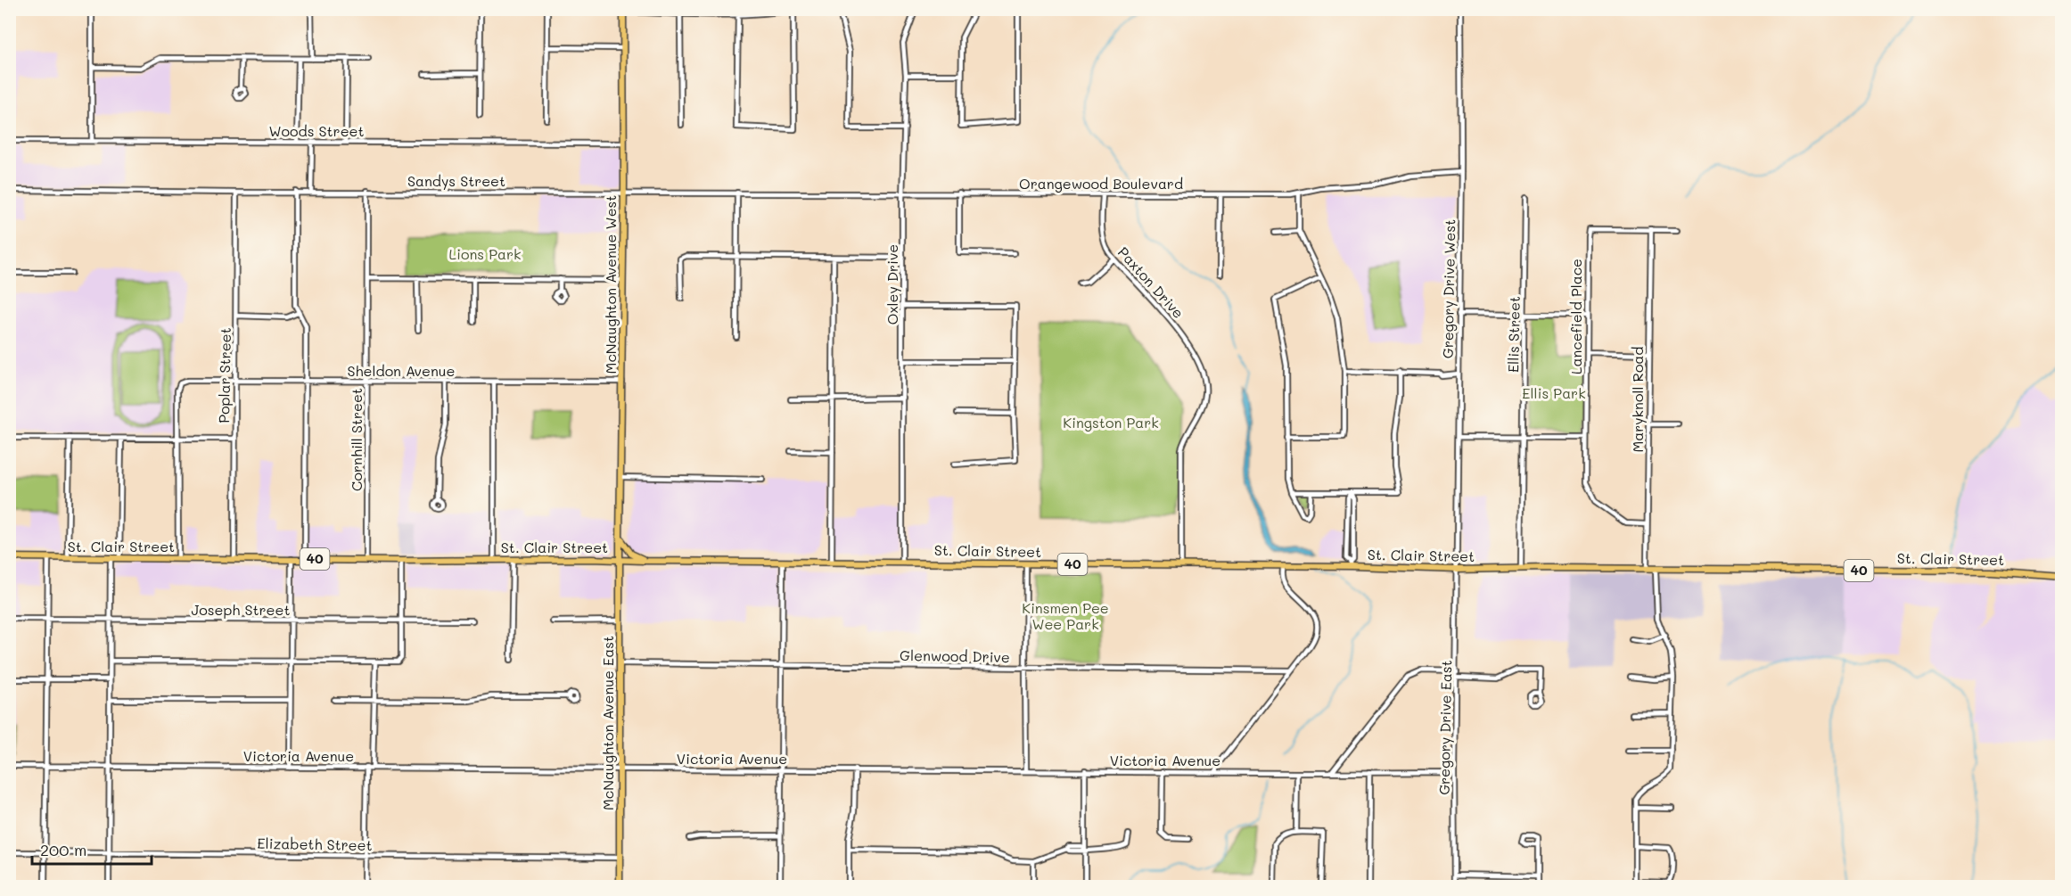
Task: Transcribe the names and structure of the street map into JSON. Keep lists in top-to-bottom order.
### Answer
{
  "streets": {
    "main road": [
      "McNaughton Avenue West",
      "St. Clair Street",
      "40",
      "McNaughton Avenue East"
    ],
    "street": [
      "Woods Street",
      "Sandys Street",
      "Orangewood Boulevard",
      "Paxton Drive",
      "Oxley Drive",
      "Gregory Drive West",
      "Lancefield Place",
      "Ellis Street",
      "Sheldon Avenue",
      "Poplar Street",
      "Maryknoll Road",
      "Cornhill Street",
      "Joseph Street",
      "Glenwood Drive",
      "Gregory Drive East",
      "Victoria Avenue",
      "Elizabeth Street"
    ]
  },
  "crossings": [
    ["Woods Street", "McNaughton Avenue West"],
    ["Sandys Street", "Orangewood Boulevard"],
    ["Sandys Street", "McNaughton Avenue West"],
    ["Sandys Street", "Oxley Drive"],
    ["Sandys Street", "Poplar Street"],
    ["Sandys Street", "Cornhill Street"],
    ["Orangewood Boulevard", "Paxton Drive"],
    ["Orangewood Boulevard", "Oxley Drive"],
    ["Orangewood Boulevard", "Gregory Drive West"],
    ["Paxton Drive", "St. Clair Street"],
    ["McNaughton Avenue West", "Sheldon Avenue"],
    ["McNaughton Avenue West", "St. Clair Street"],
    ["McNaughton Avenue West", "McNaughton Avenue East"],
    ["Oxley Drive", "St. Clair Street"],
    ["Gregory Drive West", "St. Clair Street"],
    ["Gregory Drive West", "Gregory Drive East"],
    ["Lancefield Place", "Maryknoll Road"],
    ["Ellis Street", "St. Clair Street"],
    ["Sheldon Avenue", "Poplar Street"],
    ["Sheldon Avenue", "Cornhill Street"],
    ["Poplar Street", "St. Clair Street"],
    ["Maryknoll Road", "St. Clair Street"],
    ["Cornhill Street", "St. Clair Street"],
    ["St. Clair Street", "McNaughton Avenue East"],
    ["St. Clair Street", "Gregory Drive East"],
    ["Glenwood Drive", "McNaughton Avenue East"],
    ["McNaughton Avenue East", "Victoria Avenue"],
    ["McNaughton Avenue East", "Elizabeth Street"],
    ["Gregory Drive East", "Victoria Avenue"]
  ],
  "parks": [
    "Lions Park",
    "Ellis Park",
    "Kingston Park",
    "Kinsmen Pee Wee Park"
  ],
  "scale_bar": "200 m"
}
